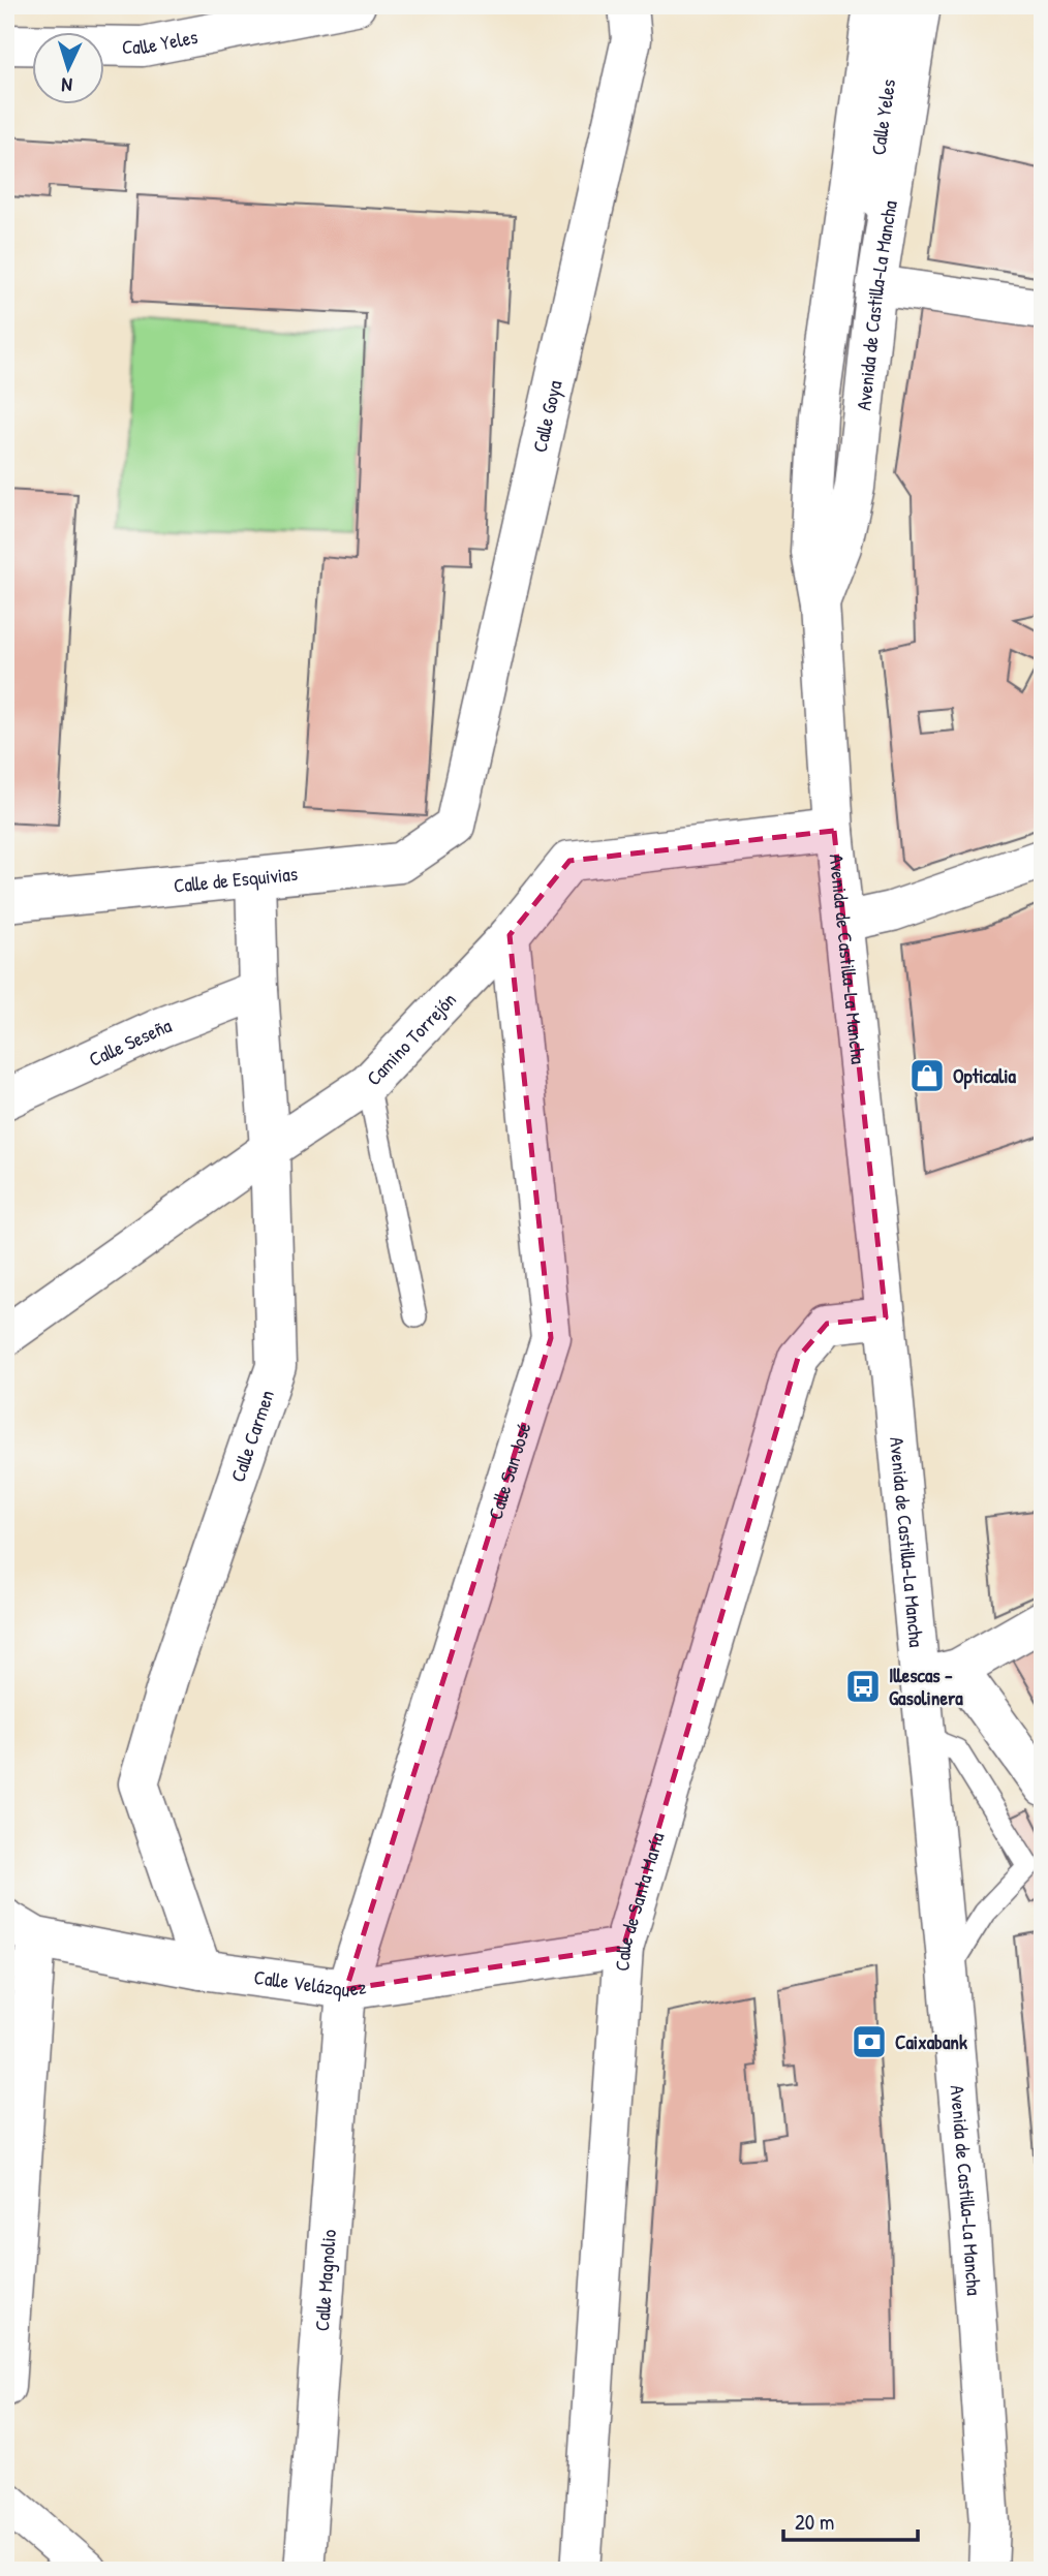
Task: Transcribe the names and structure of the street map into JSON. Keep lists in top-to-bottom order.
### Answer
{
  "streets": {
    "street": [
      "Calle Yeles",
      "Avenida de Castilla-La Mancha",
      "Calle Goya",
      "Calle de Esquivias",
      "Camino Torrejón",
      "Calle Seseña",
      "Calle Carmen",
      "Calle San José",
      "Calle de Santa María",
      "Calle Velázquez",
      "Calle Magnolio"
    ]
  },
  "crossings": [
    ["Calle Yeles", "Avenida de Castilla-La Mancha"],
    ["Avenida de Castilla-La Mancha", "Camino Torrejón"],
    ["Avenida de Castilla-La Mancha", "Calle de Santa María"],
    ["Calle Goya", "Calle de Esquivias"],
    ["Calle de Esquivias", "Calle Carmen"],
    ["Camino Torrejón", "Calle Carmen"],
    ["Camino Torrejón", "Calle San José"],
    ["Calle Seseña", "Calle Carmen"],
    ["Calle Carmen", "Calle Velázquez"],
    ["Calle San José", "Calle Velázquez"],
    ["Calle San José", "Calle Magnolio"],
    ["Calle de Santa María", "Calle Velázquez"],
    ["Calle Velázquez", "Calle Magnolio"]
  ],
  "places": {
    "shop": ["Opticalia"],
    "bus stop": ["Illescas - Gasolinera"],
    "bank": ["Caixabank"]
  },
  "scale_bar": "20 m",
  "north": "bottom"
}
